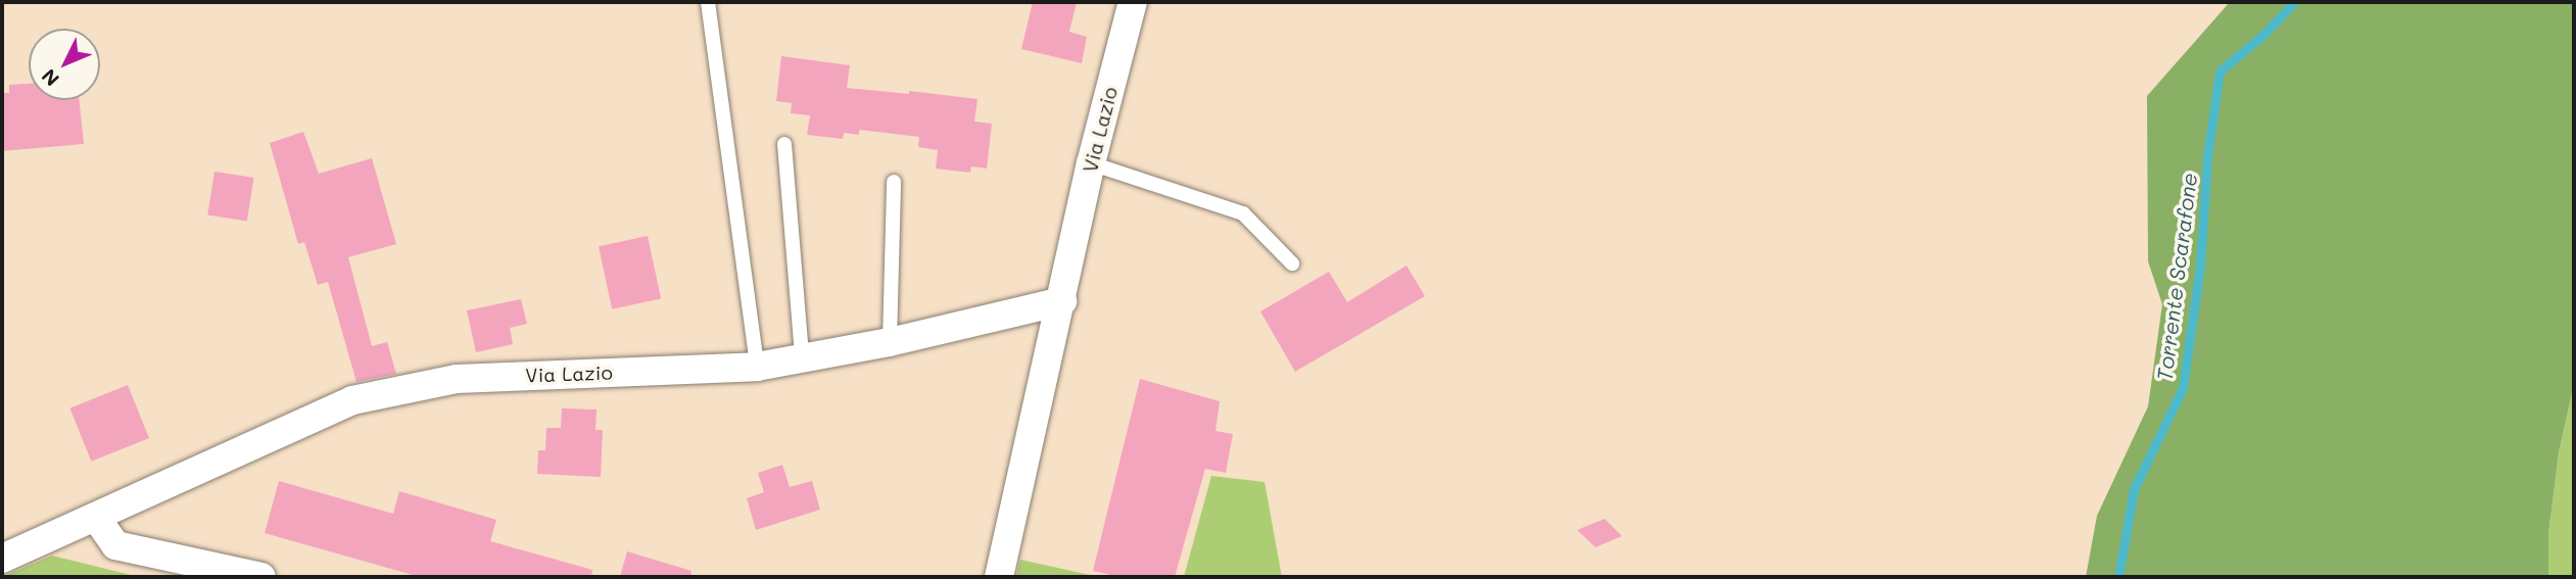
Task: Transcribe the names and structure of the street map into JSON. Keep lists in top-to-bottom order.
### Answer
{
  "streets": {
    "street": ["Via Lazio"]
  },
  "water": ["Torrente Scarafone"],
  "north": "bottom left"
}
